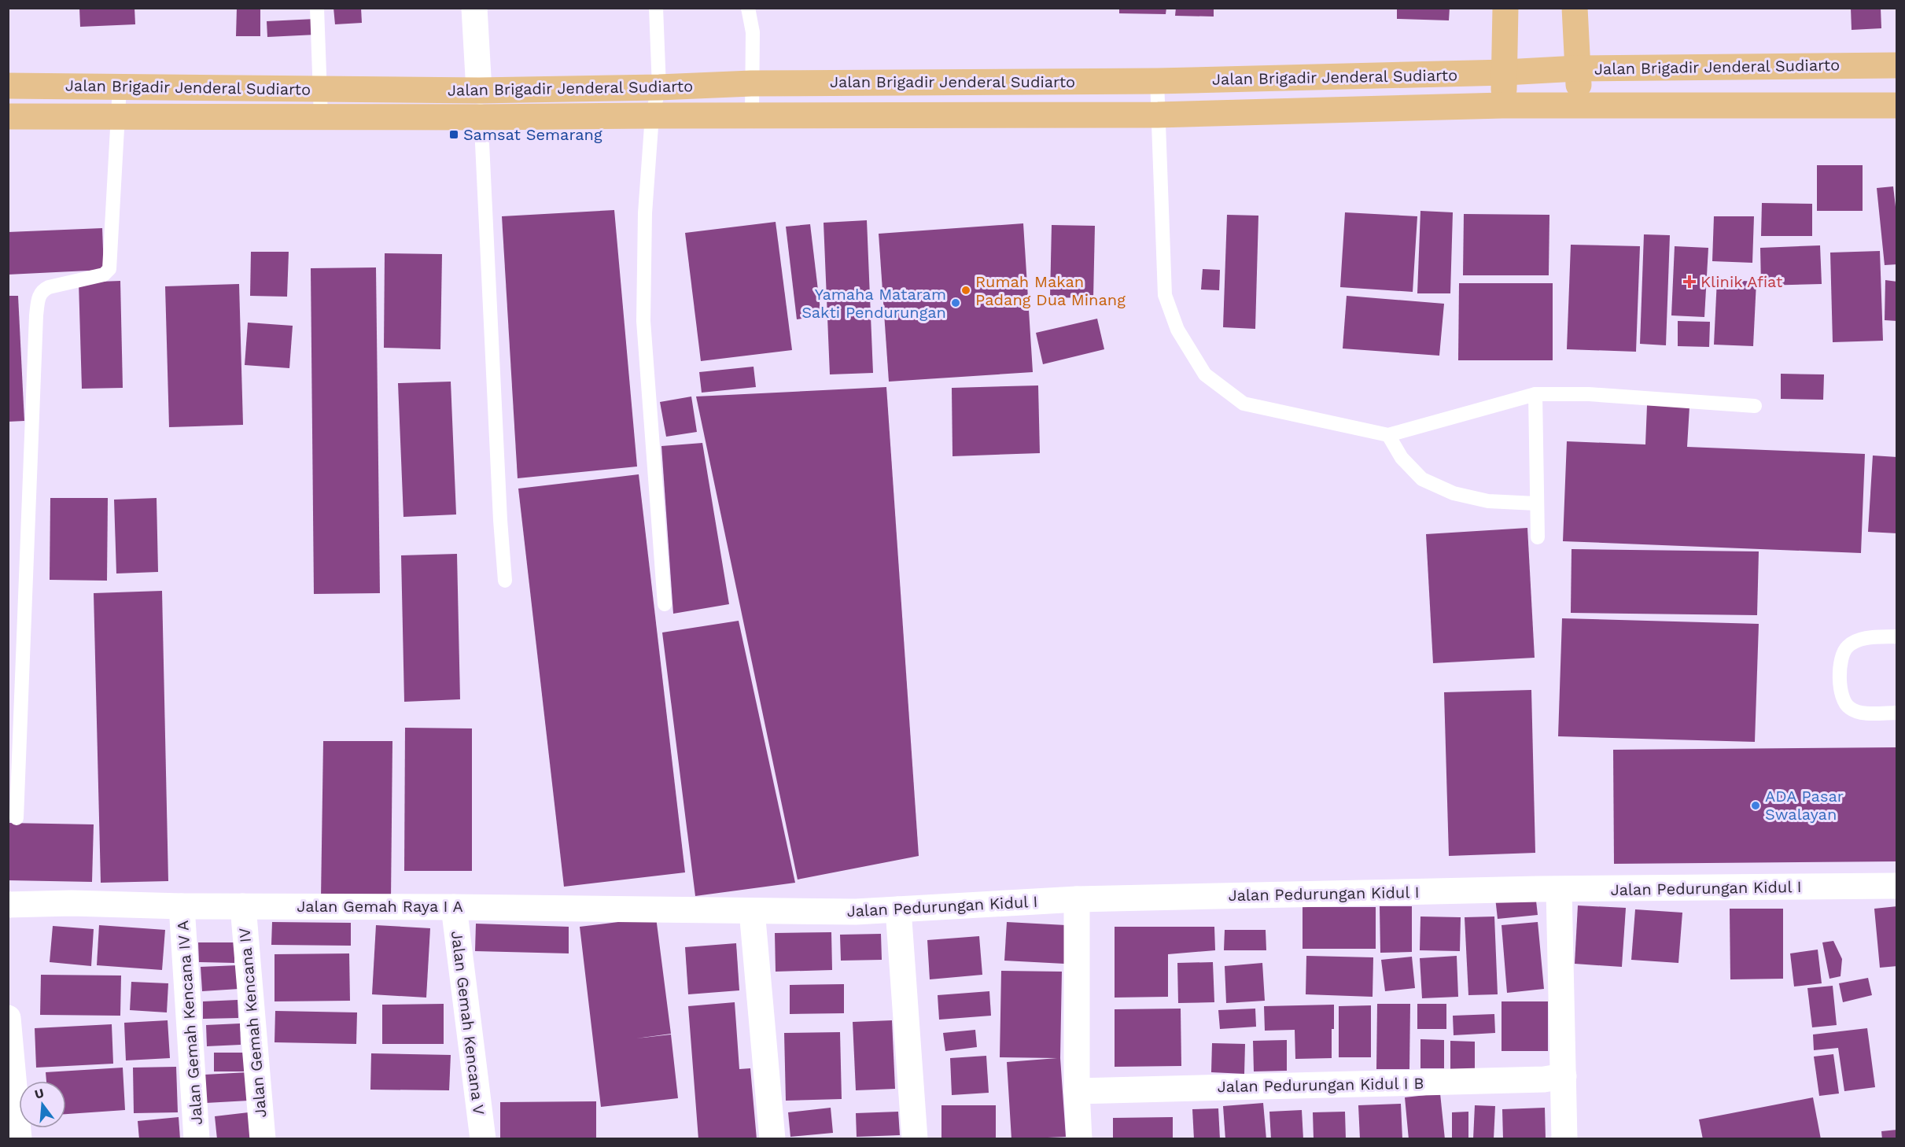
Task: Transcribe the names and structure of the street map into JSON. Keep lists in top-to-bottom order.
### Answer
{
  "streets": {
    "main road": ["Jalan Brigadir Jenderal Sudiarto"],
    "street": [
      "Jalan Pedurungan Kidul I",
      "Jalan Gemah Raya I A",
      "Jalan Gemah Kencana IV A",
      "Jalan Gemah Kencana IV",
      "Jalan Gemah Kencana V",
      "Jalan Pedurungan Kidul I B"
    ]
  },
  "crossings": [
    ["Jalan Pedurungan Kidul I", "Jalan Gemah Raya I A"],
    ["Jalan Gemah Raya I A", "Jalan Gemah Kencana IV A"],
    ["Jalan Gemah Raya I A", "Jalan Gemah Kencana IV"],
    ["Jalan Gemah Raya I A", "Jalan Gemah Kencana V"]
  ],
  "places": {
    "transit": ["Samsat Semarang"],
    "health": ["Klinik Afiat"],
    "other": ["Rumah Makan Padang Dua Minang", "Yamaha Mataram Sakti Pendurungan", "ADA Pasar Swalayan"]
  },
  "north": "top"
}
